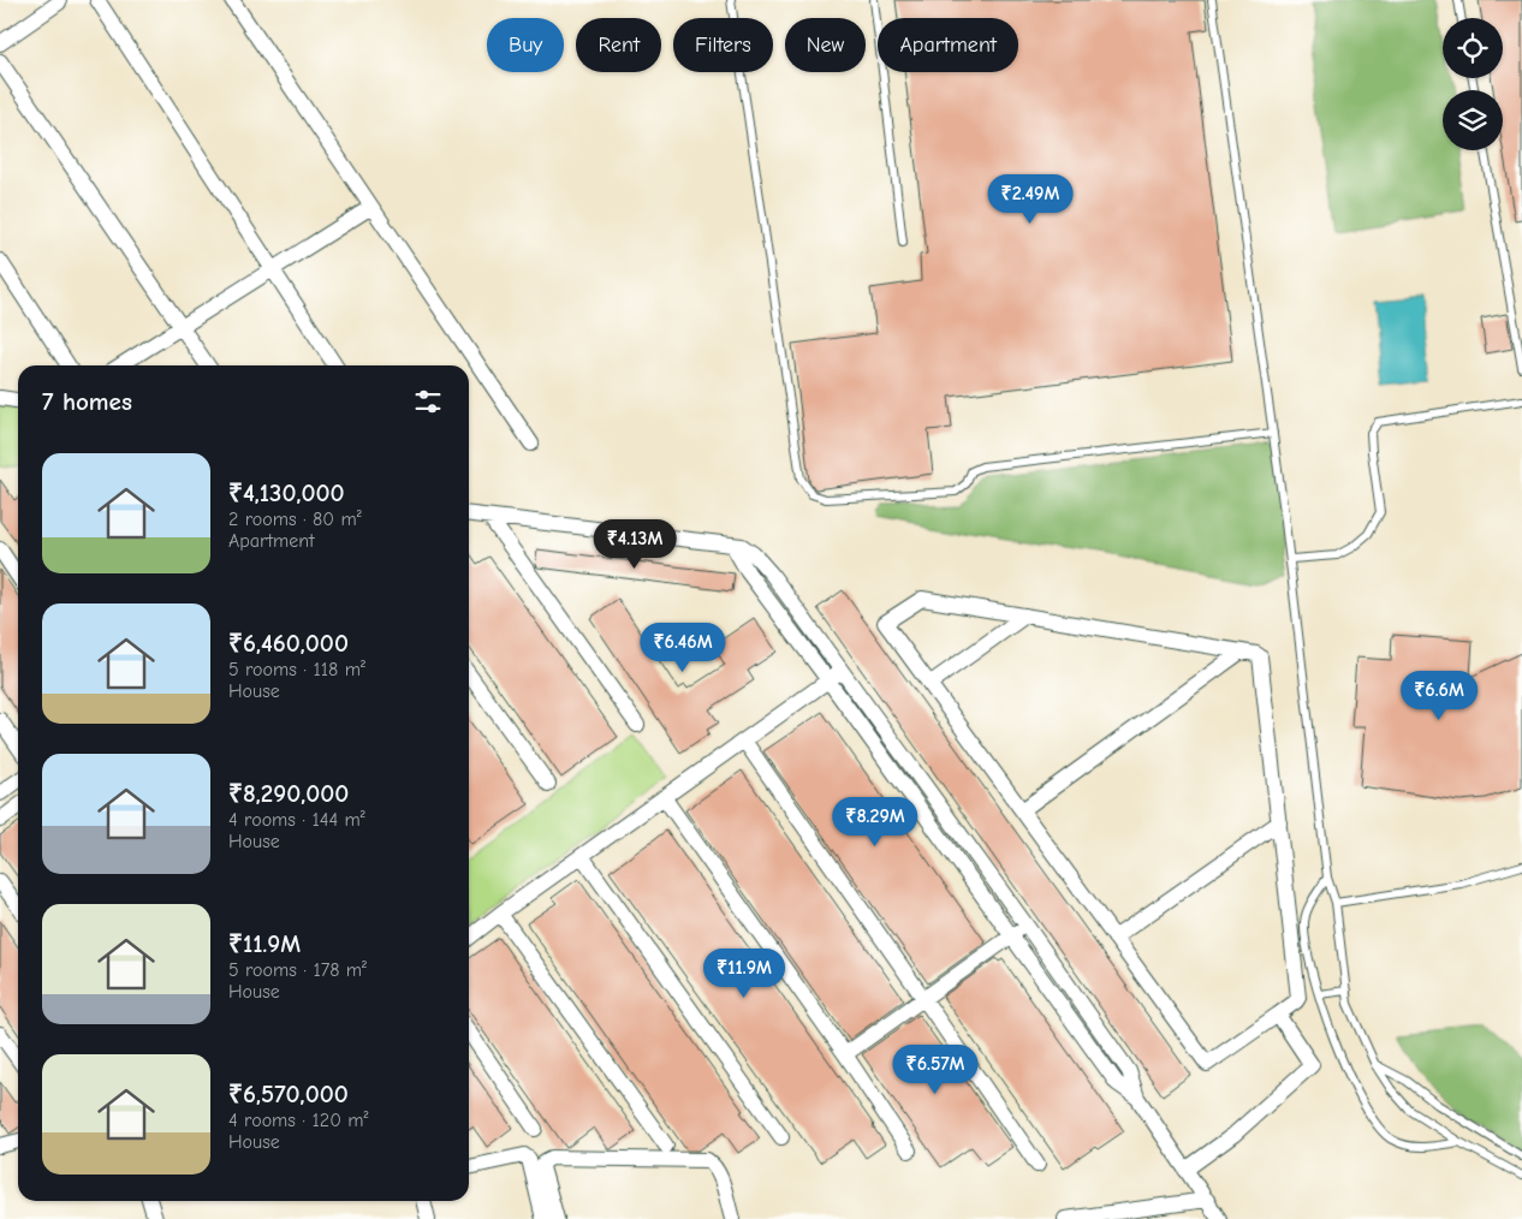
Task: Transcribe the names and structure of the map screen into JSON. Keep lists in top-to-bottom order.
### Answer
{
  "page": {
    "chip": [
      "Buy",
      "Rent",
      "Filters",
      "New",
      "Apartment"
    ],
    "price": [
      "₹2.49M",
      "₹4.13M",
      "₹6.46M",
      "₹6.6M",
      "₹8.29M",
      "₹11.9M",
      "₹6.57M"
    ],
    "heading": "7 homes",
    "list": [
      {
        "name": "₹4,130,000",
        "note": "2 rooms · 80 m² · Apartment"
      },
      {
        "name": "₹6,460,000",
        "note": "5 rooms · 118 m² · House"
      },
      {
        "name": "₹8,290,000",
        "note": "4 rooms · 144 m² · House"
      },
      {
        "name": "₹11.9M",
        "note": "5 rooms · 178 m² · House"
      },
      {
        "name": "₹6,570,000",
        "note": "4 rooms · 120 m² · House"
      }
    ]
  }
}
